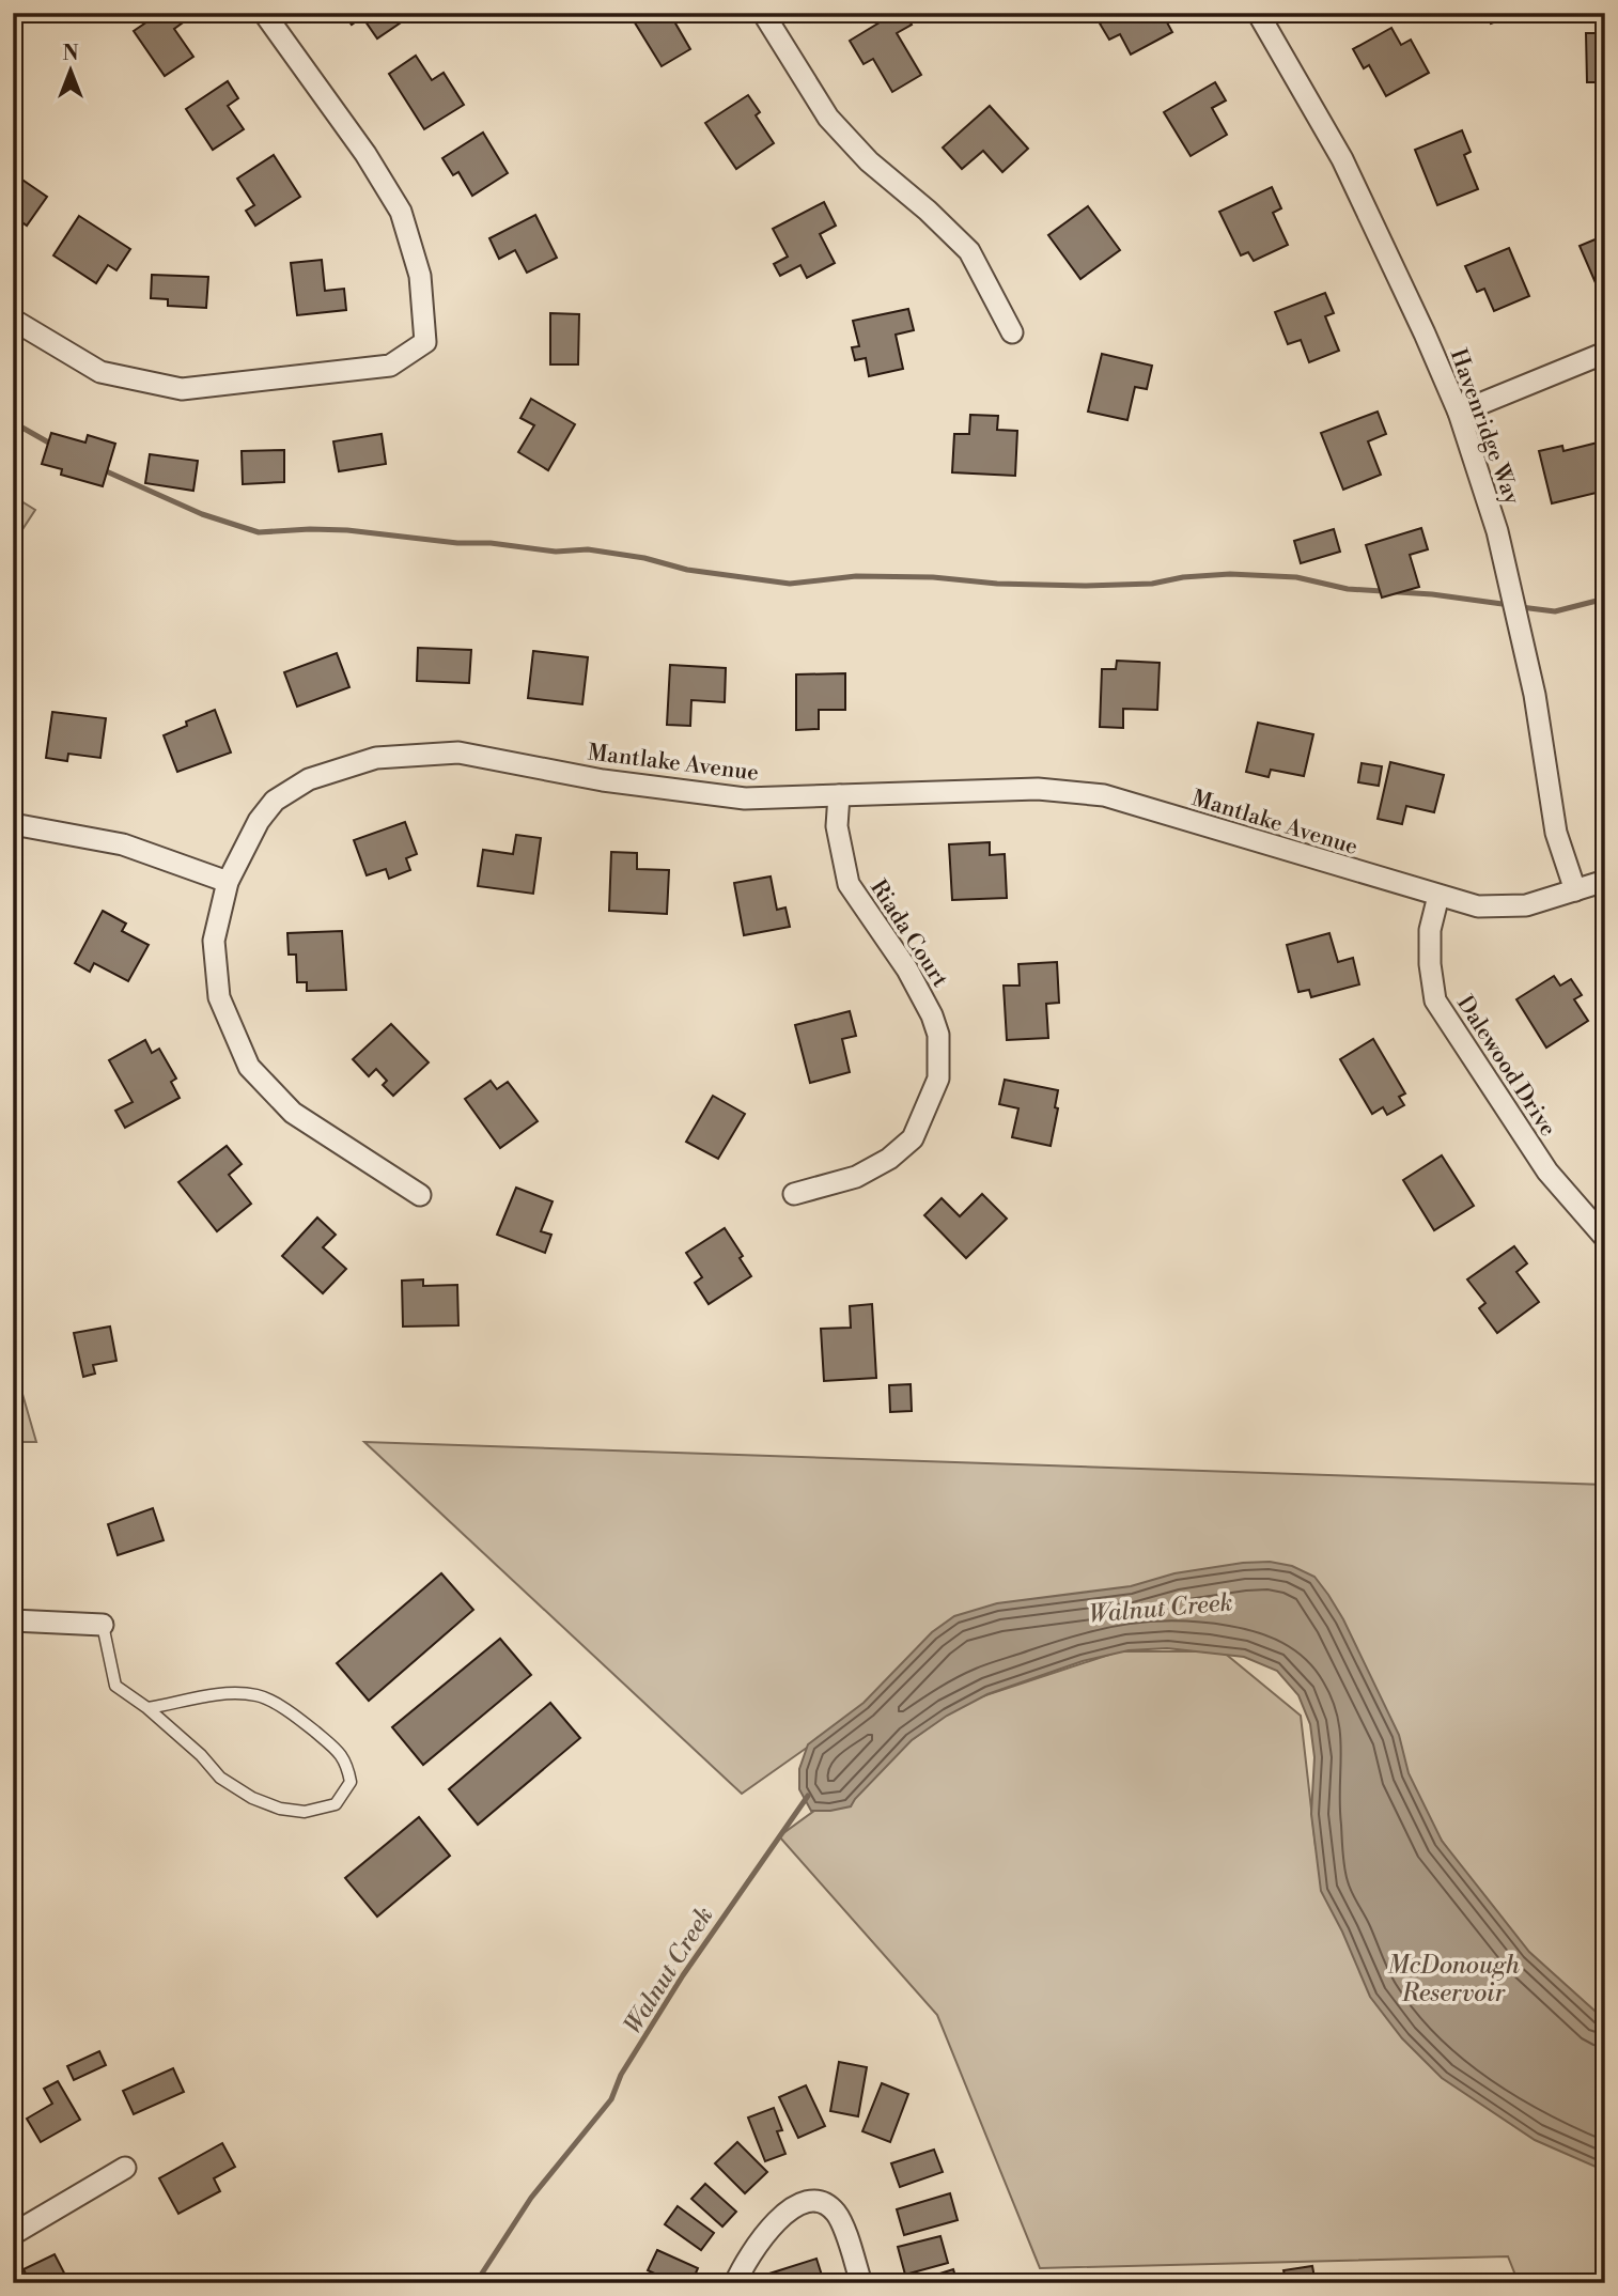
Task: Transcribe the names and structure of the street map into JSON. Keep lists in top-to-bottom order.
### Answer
{
  "streets": {
    "street": [
      "Havenridge Way",
      "Mantlake Avenue",
      "Riada Court",
      "Dalewood Drive"
    ]
  },
  "crossings": [
    ["Havenridge Way", "Mantlake Avenue"],
    ["Mantlake Avenue", "Riada Court"],
    ["Mantlake Avenue", "Dalewood Drive"]
  ],
  "water": ["Walnut Creek", "McDonough Reservoir"],
  "north": "top"
}
